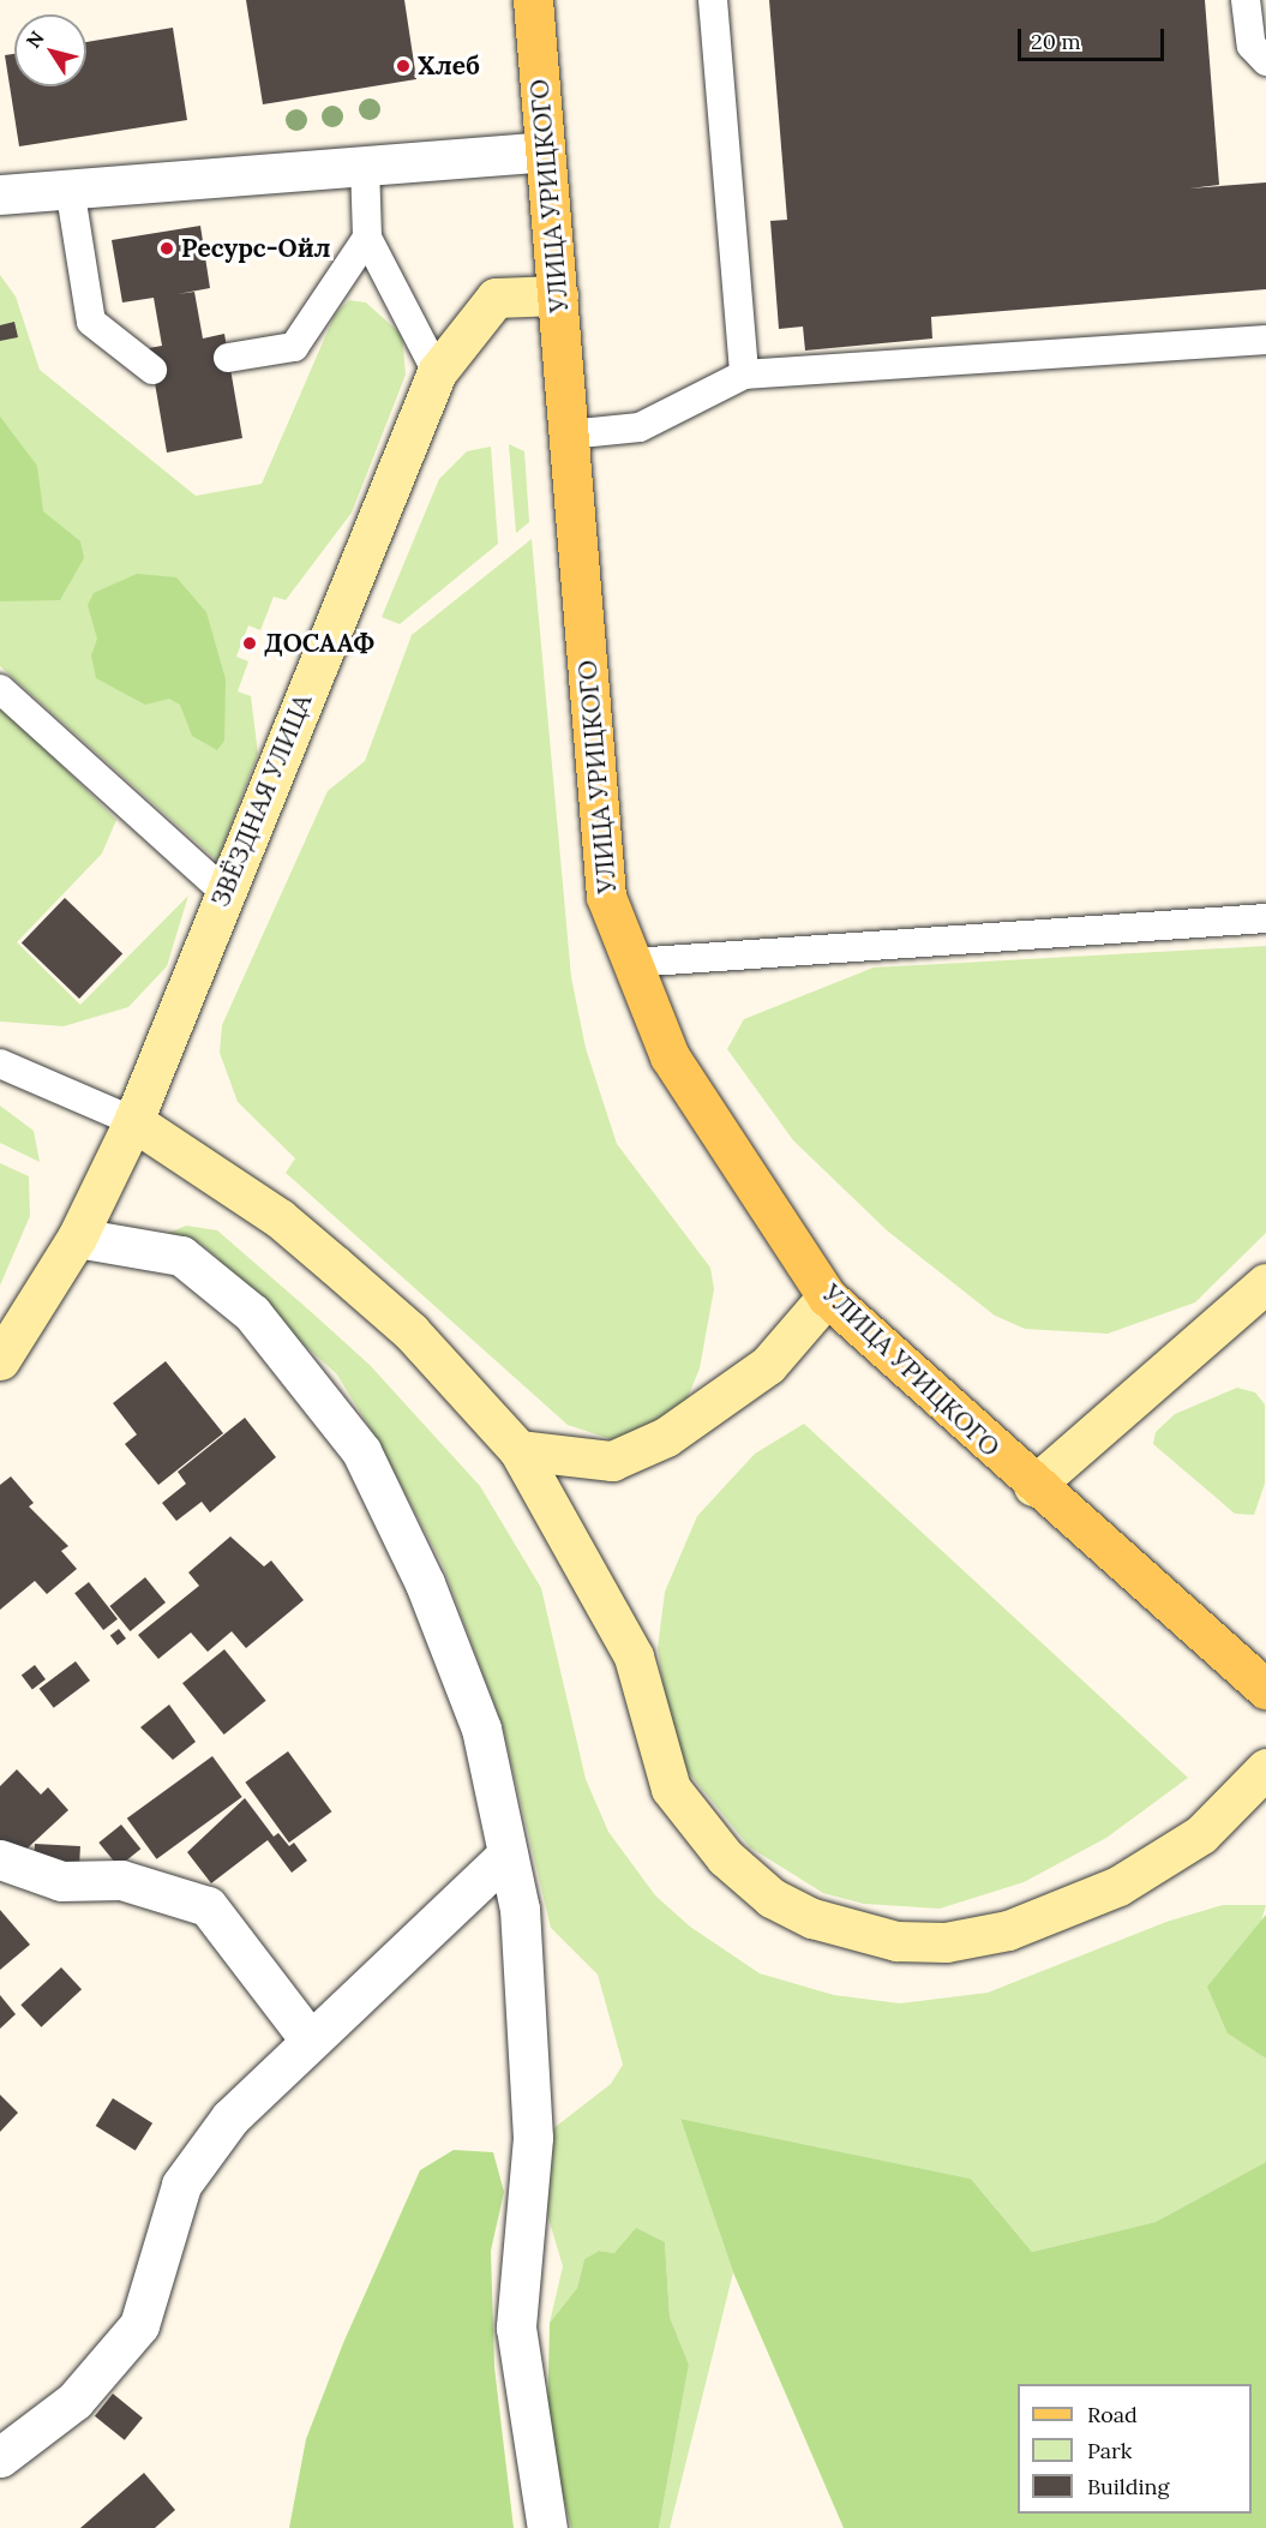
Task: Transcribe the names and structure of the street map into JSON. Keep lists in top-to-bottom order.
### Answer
{
  "streets": {
    "main road": ["УЛИЦА УРИЦКОГО"],
    "street": ["ЗВЁЗДНАЯ УЛИЦА"]
  },
  "crossings": [
    ["УЛИЦА УРИЦКОГО", "ЗВЁЗДНАЯ УЛИЦА"]
  ],
  "places": ["Хлеб", "Ресурс-Ойл", "ДОСААФ"],
  "legend": ["Road", "Park", "Building"],
  "scale_bar": "20 m",
  "north": "top left"
}
